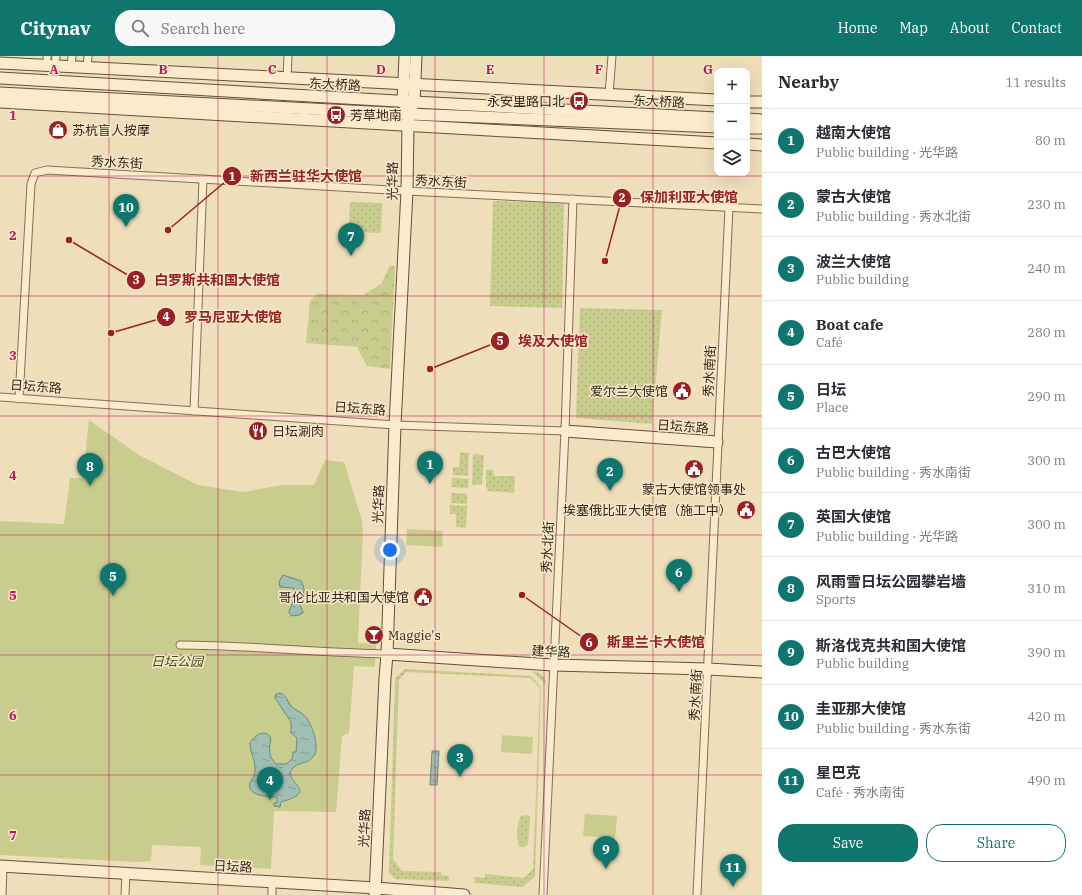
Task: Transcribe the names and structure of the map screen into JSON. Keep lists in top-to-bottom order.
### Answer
{
  "streets": {
    "street": [
      "东大桥路",
      "秀水东街",
      "光华路",
      "秀水南街",
      "日坛东路",
      "秀水北街",
      "建华路",
      "日坛路"
    ]
  },
  "crossings": [
    ["东大桥路", "光华路"],
    ["秀水东街", "光华路"],
    ["秀水东街", "秀水南街"],
    ["秀水东街", "日坛东路"],
    ["秀水东街", "秀水北街"],
    ["光华路", "日坛东路"],
    ["光华路", "建华路"],
    ["光华路", "日坛路"],
    ["秀水南街", "日坛东路"],
    ["秀水南街", "建华路"],
    ["日坛东路", "秀水北街"],
    ["秀水北街", "建华路"]
  ],
  "parks": ["日坛公园"],
  "places": {
    "bus stop": ["永安里路口北", "芳草地南"],
    "shop": ["苏杭盲人按摩"],
    "other": [
      "新西兰驻华大使馆",
      "白罗斯共和国大使馆",
      "保加利亚大使馆",
      "罗马尼亚大使馆",
      "埃及大使馆",
      "斯里兰卡大使馆"
    ],
    "public building": [
      "爱尔兰大使馆",
      "蒙古大使馆领事处",
      "埃塞俄比亚大使馆（施工中）",
      "哥伦比亚共和国大使馆"
    ],
    "restaurant": ["日坛涮肉"],
    "bar": ["Maggie's"]
  },
  "page": {
    "header": "Citynav",
    "search": "Search here",
    "nav": [
      "Home",
      "Map",
      "About",
      "Contact"
    ],
    "heading": ["Nearby", "11 results"],
    "map_buttons": ["+", "−"],
    "list": [
      {
        "mark": "1",
        "name": "越南大使馆",
        "note": "Public building · 光华路",
        "value": "80 m"
      },
      {
        "mark": "2",
        "name": "蒙古大使馆",
        "note": "Public building · 秀水北街",
        "value": "230 m"
      },
      {
        "mark": "3",
        "name": "波兰大使馆",
        "note": "Public building",
        "value": "240 m"
      },
      {
        "mark": "4",
        "name": "Boat cafe",
        "note": "Café",
        "value": "280 m"
      },
      {
        "mark": "5",
        "name": "日坛",
        "note": "Place",
        "value": "290 m"
      },
      {
        "mark": "6",
        "name": "古巴大使馆",
        "note": "Public building · 秀水南街",
        "value": "300 m"
      },
      {
        "mark": "7",
        "name": "英国大使馆",
        "note": "Public building · 光华路",
        "value": "300 m"
      },
      {
        "mark": "8",
        "name": "风雨雪日坛公园攀岩墙",
        "note": "Sports",
        "value": "310 m"
      },
      {
        "mark": "9",
        "name": "斯洛伐克共和国大使馆",
        "note": "Public building",
        "value": "390 m"
      },
      {
        "mark": "10",
        "name": "圭亚那大使馆",
        "note": "Public building · 秀水东街",
        "value": "420 m"
      },
      {
        "mark": "11",
        "name": "星巴克",
        "note": "Café · 秀水南街",
        "value": "490 m"
      }
    ],
    "pins": [
      "10",
      "7",
      "1",
      "8",
      "2",
      "6",
      "5",
      "3",
      "4",
      "9",
      "11"
    ],
    "buttons": ["Save", "Share"]
  },
  "grid": {
    "columns": [
      "A",
      "B",
      "C",
      "D",
      "E",
      "F",
      "G"
    ],
    "rows": [
      "1",
      "2",
      "3",
      "4",
      "5",
      "6",
      "7"
    ]
  }
}
